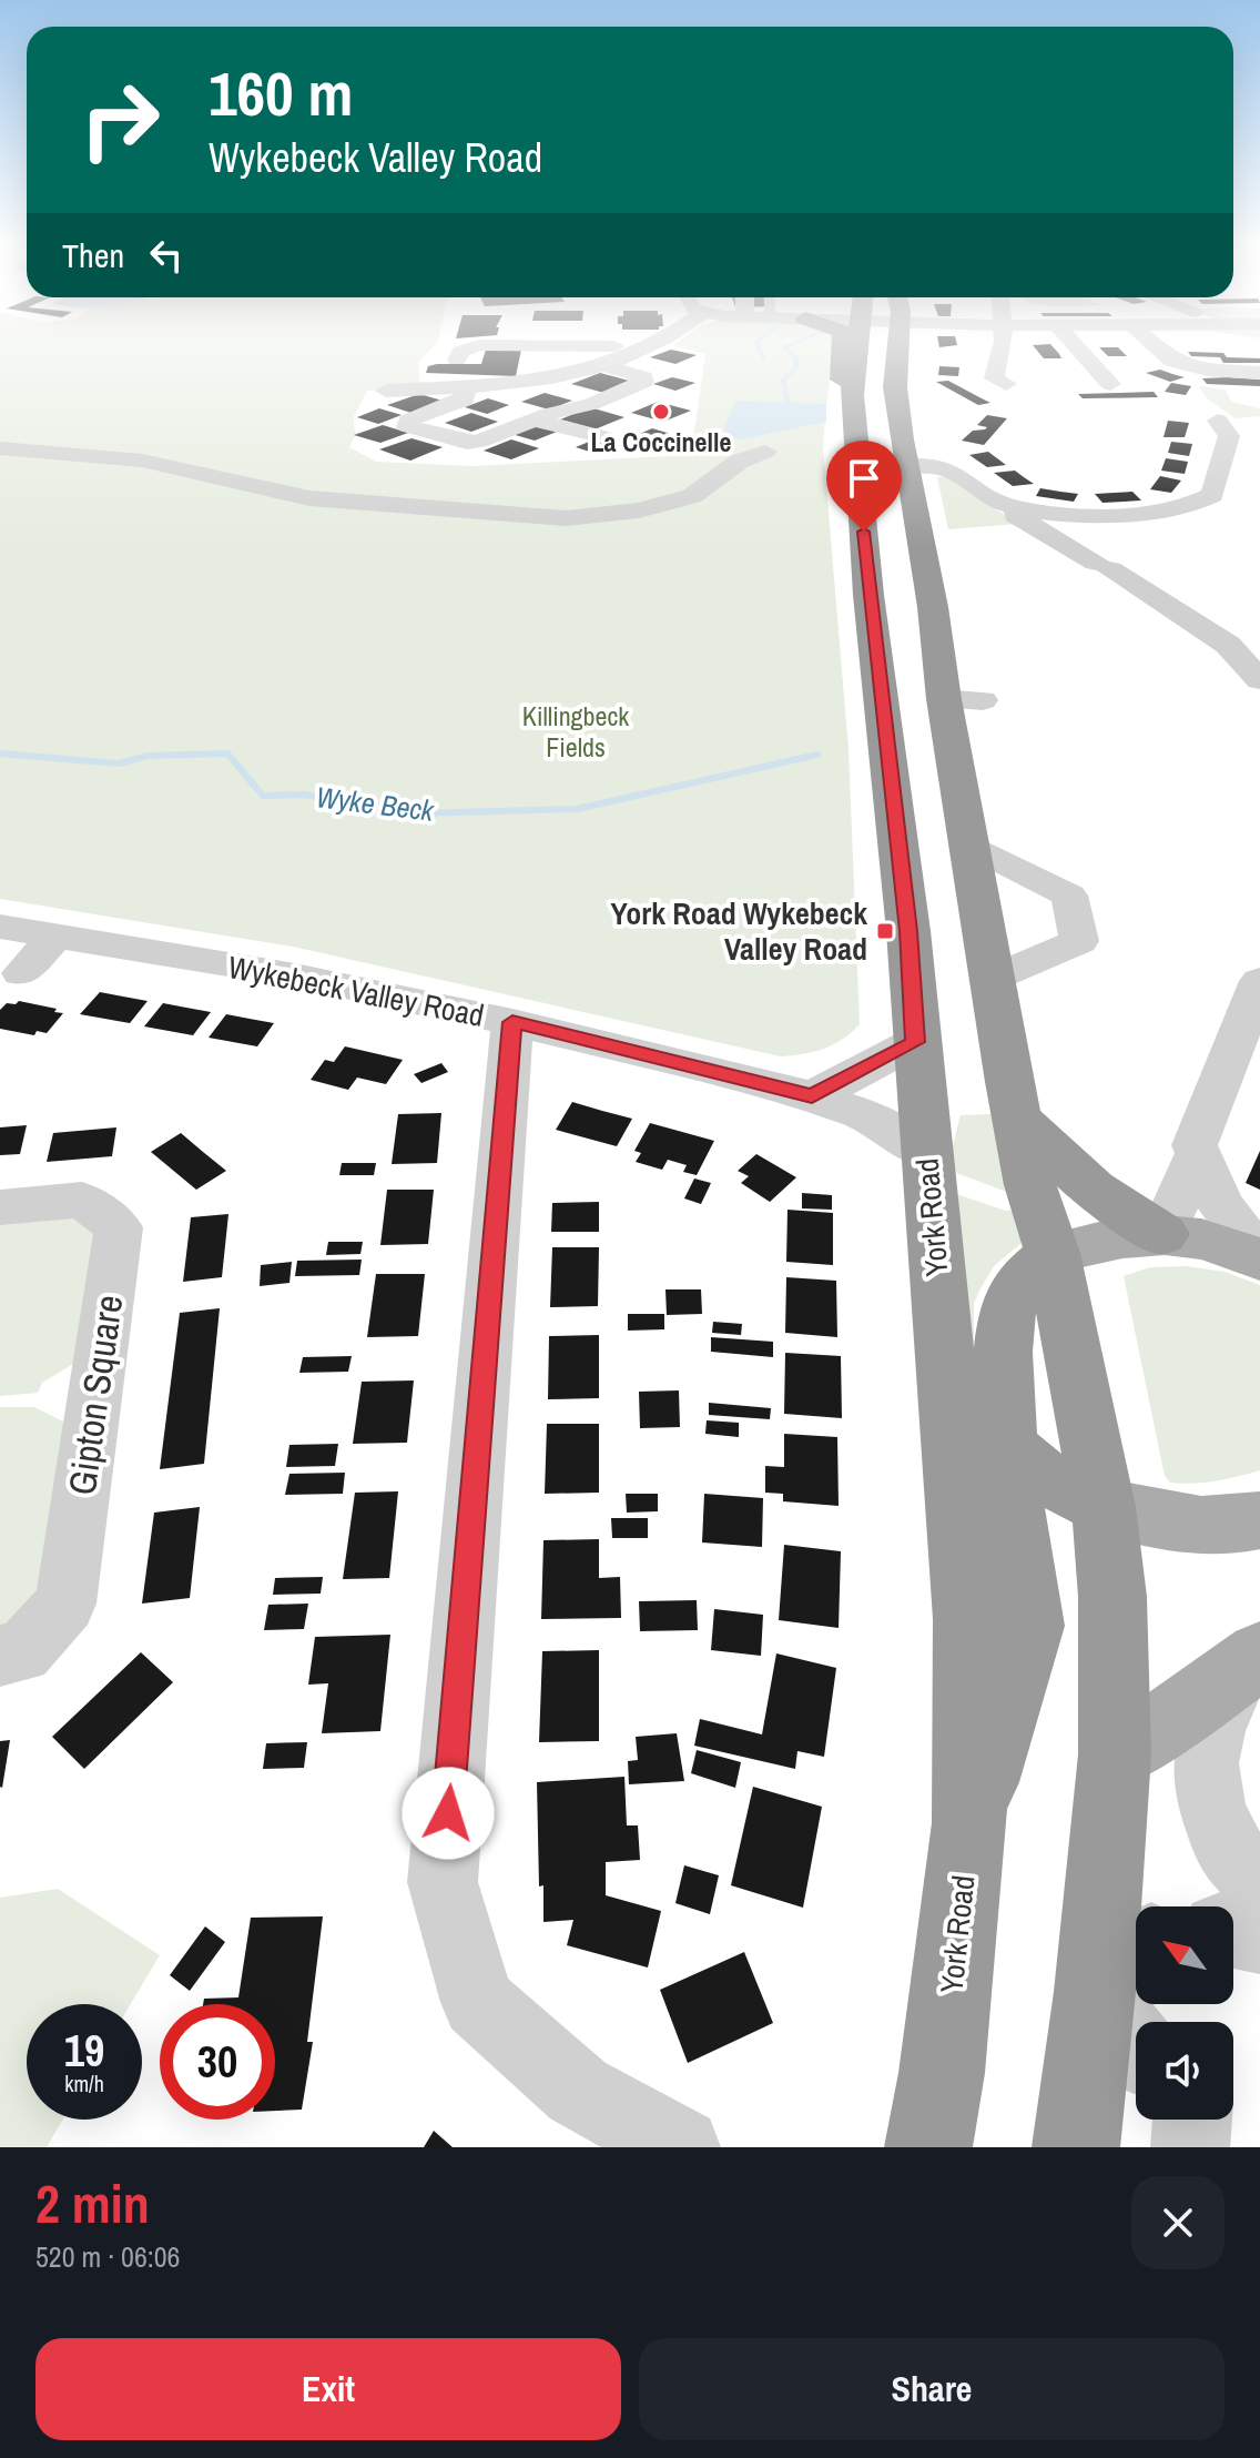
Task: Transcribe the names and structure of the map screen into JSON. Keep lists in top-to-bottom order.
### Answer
{
  "streets": {
    "highway": ["York Road"],
    "street": ["Wykebeck Valley Road", "Gipton Square"]
  },
  "crossings": [
    ["Wykebeck Valley Road", "York Road"]
  ],
  "water": ["Wyke Beck"],
  "parks": ["Killingbeck Fields"],
  "places": {
    "other": ["La Coccinelle"],
    "transit": ["York Road Wykebeck Valley Road"]
  },
  "north": "top left",
  "page": {
    "turn": ["160 m", "Wykebeck Valley Road"],
    "then": "Then",
    "speed": "19 km/h",
    "limit": "30",
    "heading": ["2 min", "520 m · 06:06"],
    "buttons": ["Exit", "Share"]
  }
}
